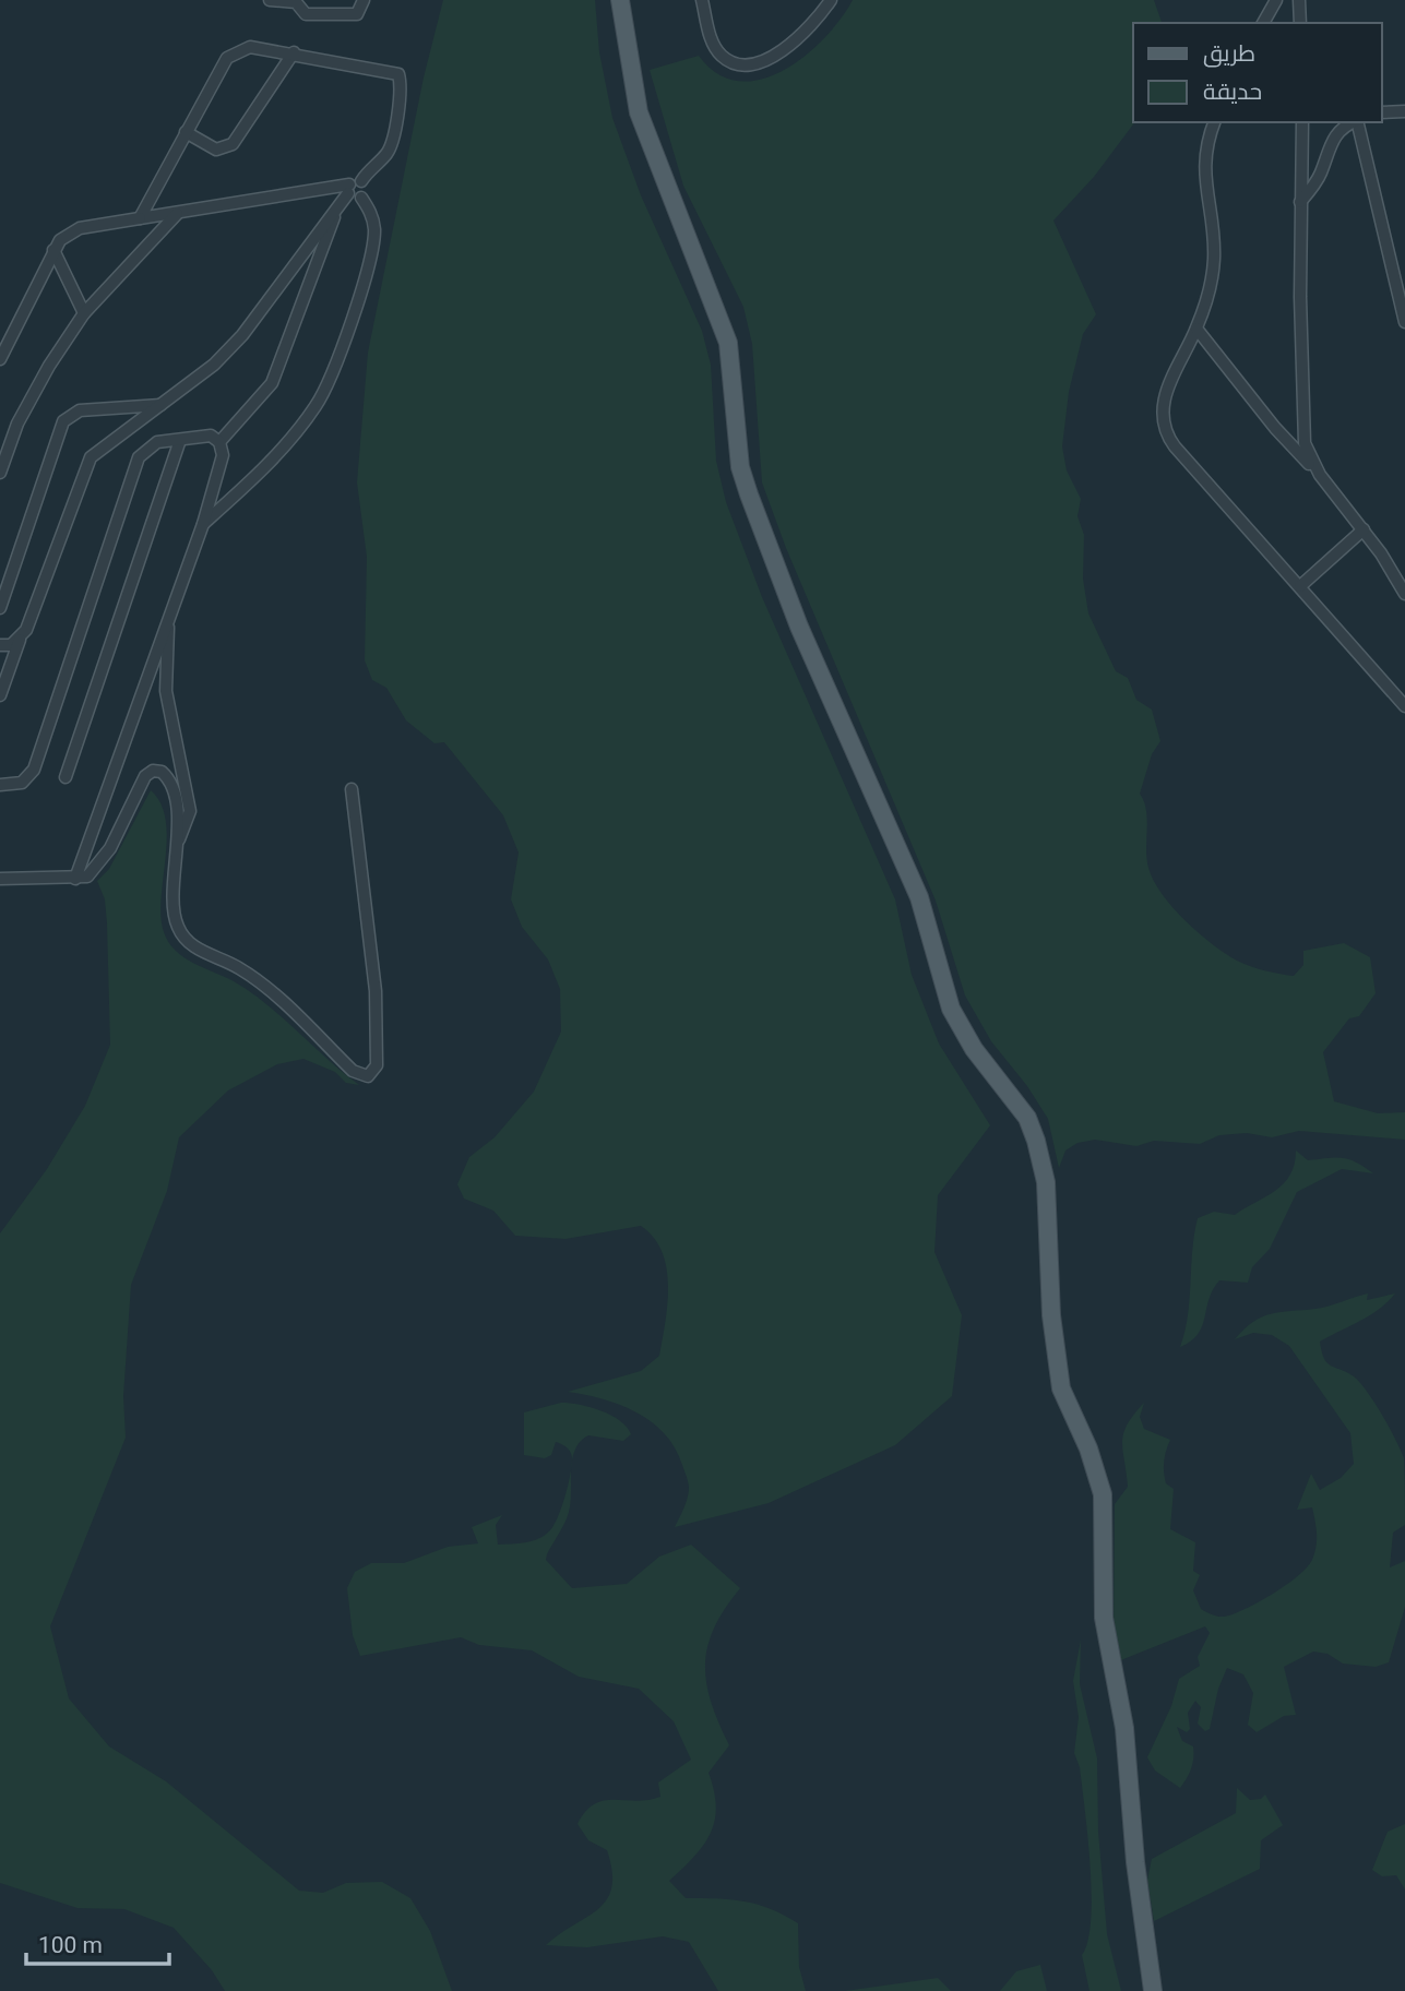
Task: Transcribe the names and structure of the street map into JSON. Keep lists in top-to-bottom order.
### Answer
{
  "legend": ["طريق", "حديقة"],
  "scale_bar": "100 m"
}
